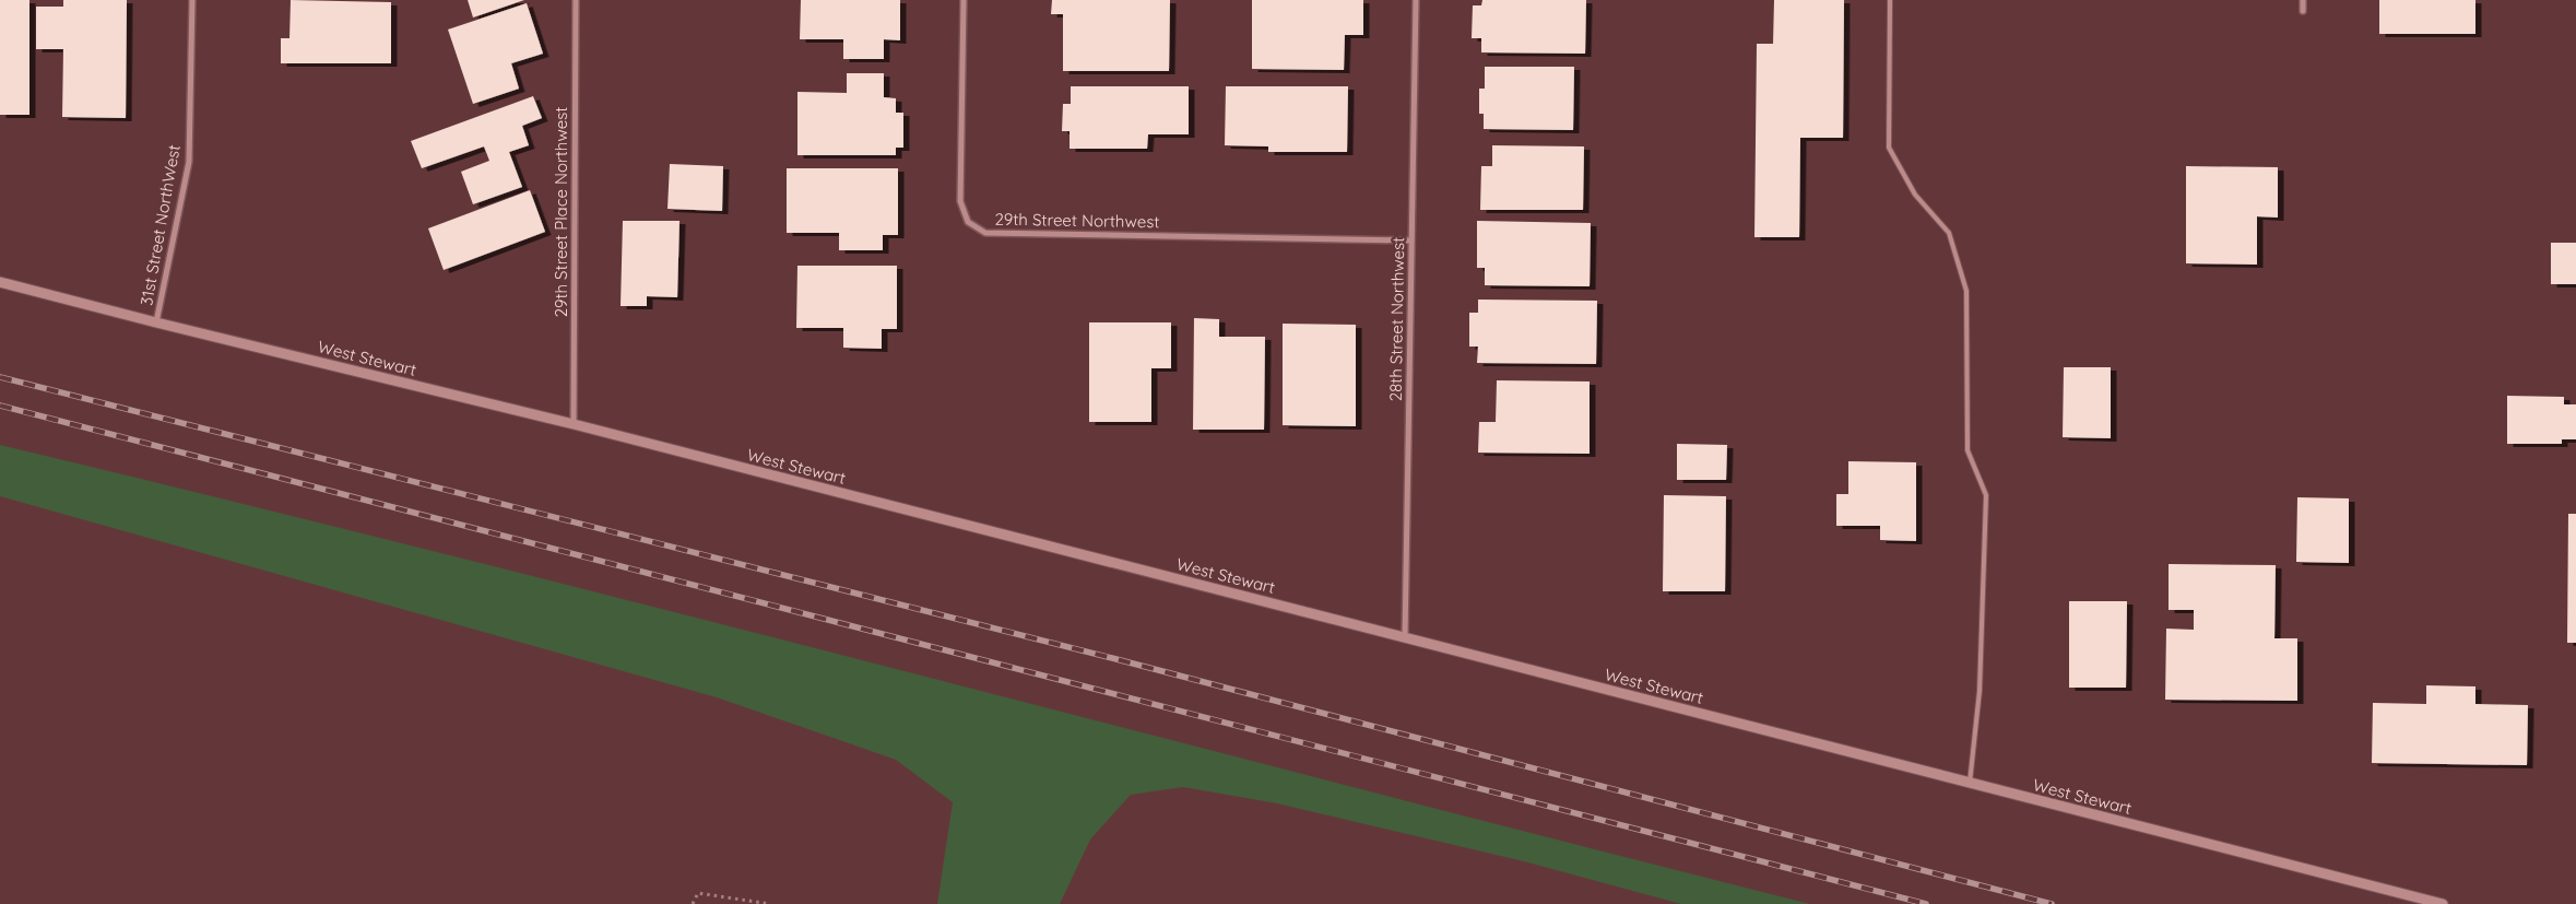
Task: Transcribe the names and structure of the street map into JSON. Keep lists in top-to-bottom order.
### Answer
{
  "streets": {
    "street": [
      "29th Street Place Northwest",
      "29th Street Northwest",
      "31st Street NorthWest",
      "28th Street Northwest",
      "West Stewart"
    ]
  },
  "crossings": [
    ["29th Street Place Northwest", "West Stewart"],
    ["29th Street Northwest", "28th Street Northwest"],
    ["31st Street NorthWest", "West Stewart"],
    ["28th Street Northwest", "West Stewart"]
  ]
}
